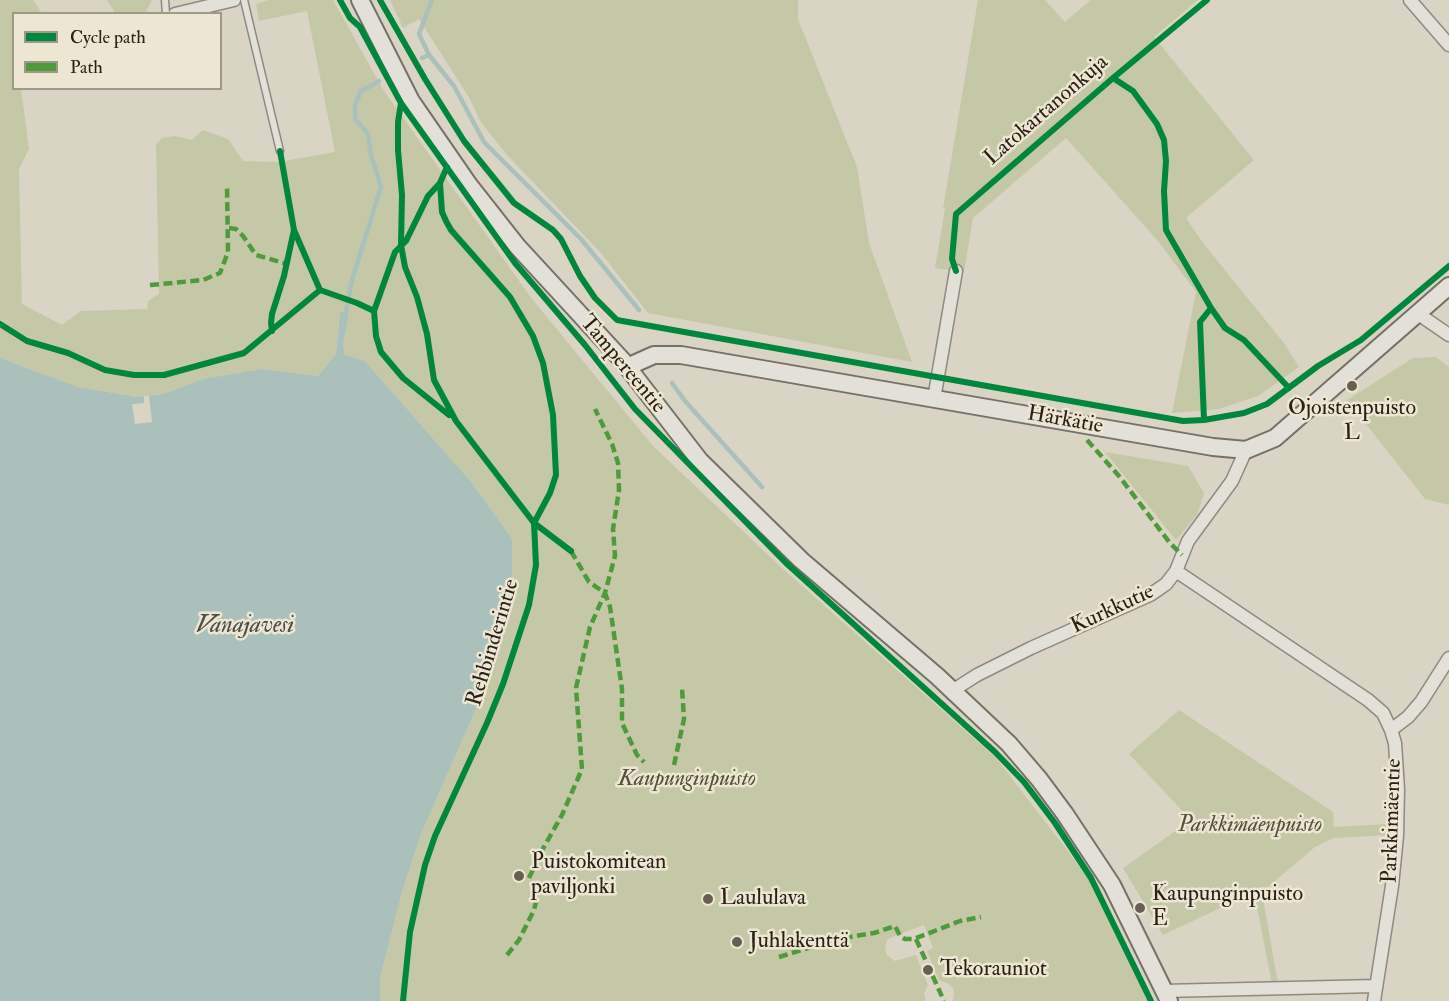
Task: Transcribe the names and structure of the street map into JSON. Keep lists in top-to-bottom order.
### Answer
{
  "streets": {
    "main road": ["Tampereentie", "Härkätie"],
    "street": ["Kurkkutie", "Parkkimäentie"],
    "cycle path": ["Latokartanonkuja", "Rehbinderintie"]
  },
  "crossings": [
    ["Tampereentie", "Härkätie"],
    ["Tampereentie", "Kurkkutie"],
    ["Härkätie", "Kurkkutie"],
    ["Kurkkutie", "Parkkimäentie"]
  ],
  "water": ["Vanajavesi"],
  "parks": ["Kaupunginpuisto", "Parkkimäenpuisto"],
  "places": [
    "Ojoistenpuisto L",
    "Puistokomitean paviljonki",
    "Laululava",
    "Kaupunginpuisto E",
    "Juhlakenttä",
    "Tekorauniot"
  ],
  "legend": ["Cycle path", "Path"]
}
